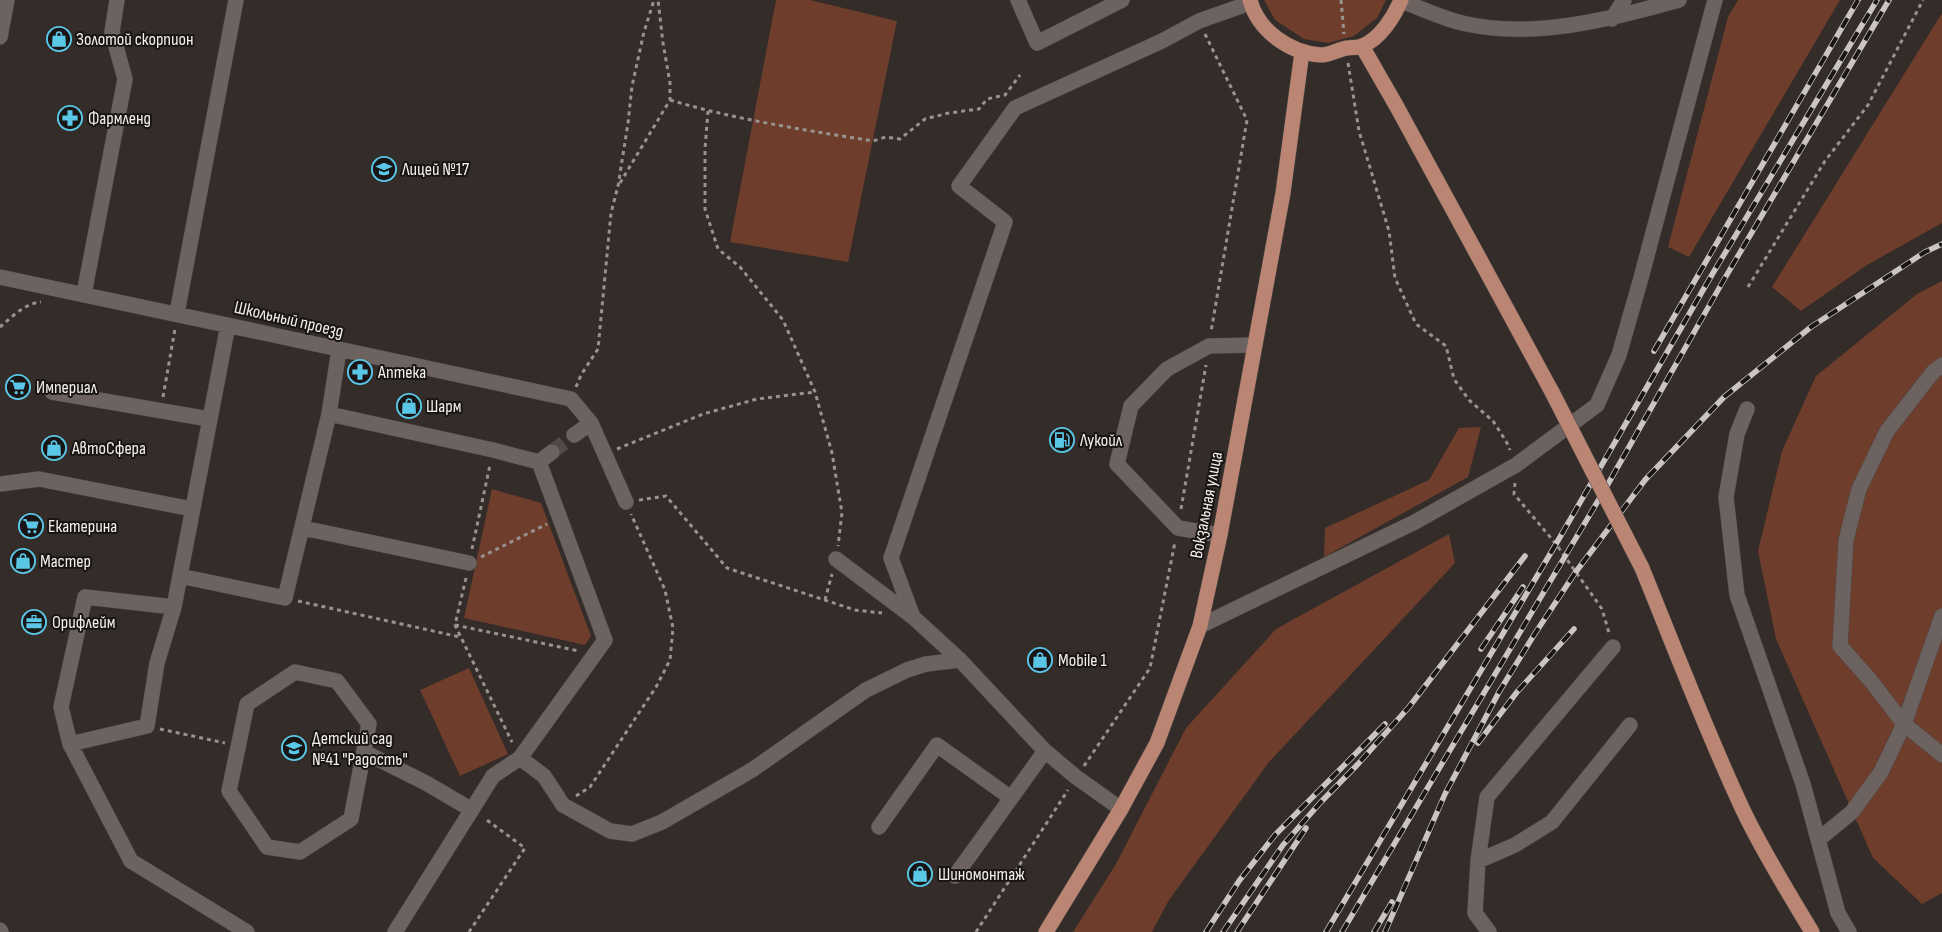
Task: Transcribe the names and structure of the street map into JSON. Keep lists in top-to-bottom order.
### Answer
{
  "streets": {
    "main road": ["Вокзальная улица"],
    "street": ["Школьный проезд"]
  },
  "places": {
    "shop": [
      "Золотой скорпион",
      "Шарм",
      "АвтоСфера",
      "Мастер",
      "Mobile 1",
      "Шиномонтаж"
    ],
    "pharmacy": ["Фармленд", "Аптека"],
    "school or university": ["Лицей №17", "Детский сад №41 \"Радость\""],
    "supermarket": ["Империал", "Екатерина"],
    "fuel station": ["Лукойл"],
    "office": ["Орифлейм"]
  }
}
